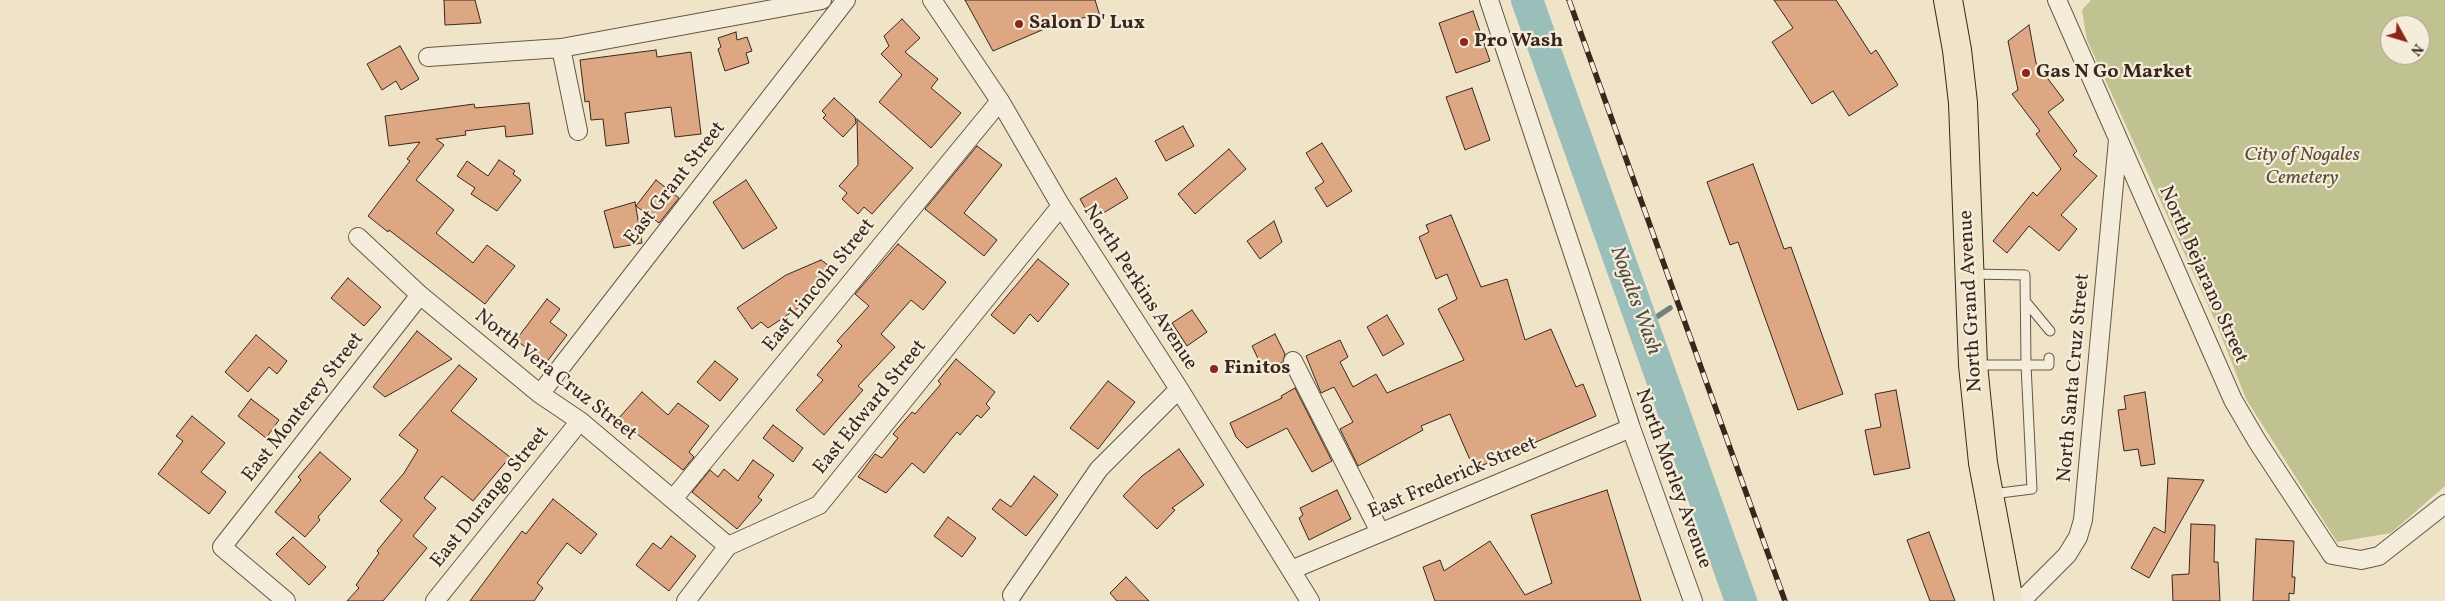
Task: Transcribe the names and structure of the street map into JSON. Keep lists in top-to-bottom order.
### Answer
{
  "streets": {
    "main road": ["North Grand Avenue"],
    "street": [
      "East Grant Street",
      "North Bejarano Street",
      "East Lincoln Street",
      "North Perkins Avenue",
      "North Vera Cruz Street",
      "North Santa Cruz Street",
      "East Monterey Street",
      "East Edward Street",
      "East Frederick Street",
      "North Morley Avenue",
      "East Durango Street"
    ]
  },
  "crossings": [
    ["East Grant Street", "North Vera Cruz Street"],
    ["North Bejarano Street", "North Santa Cruz Street"],
    ["East Lincoln Street", "North Perkins Avenue"],
    ["East Lincoln Street", "North Vera Cruz Street"],
    ["North Perkins Avenue", "East Edward Street"],
    ["North Perkins Avenue", "East Frederick Street"],
    ["North Vera Cruz Street", "East Monterey Street"],
    ["North Vera Cruz Street", "East Edward Street"],
    ["North Vera Cruz Street", "East Durango Street"],
    ["East Frederick Street", "North Morley Avenue"]
  ],
  "water": ["Nogales Wash"],
  "parks": ["City of Nogales Cemetery"],
  "places": [
    "Salon D' Lux",
    "Pro Wash",
    "Gas N Go Market",
    "Finitos"
  ],
  "north": "bottom right"
}
